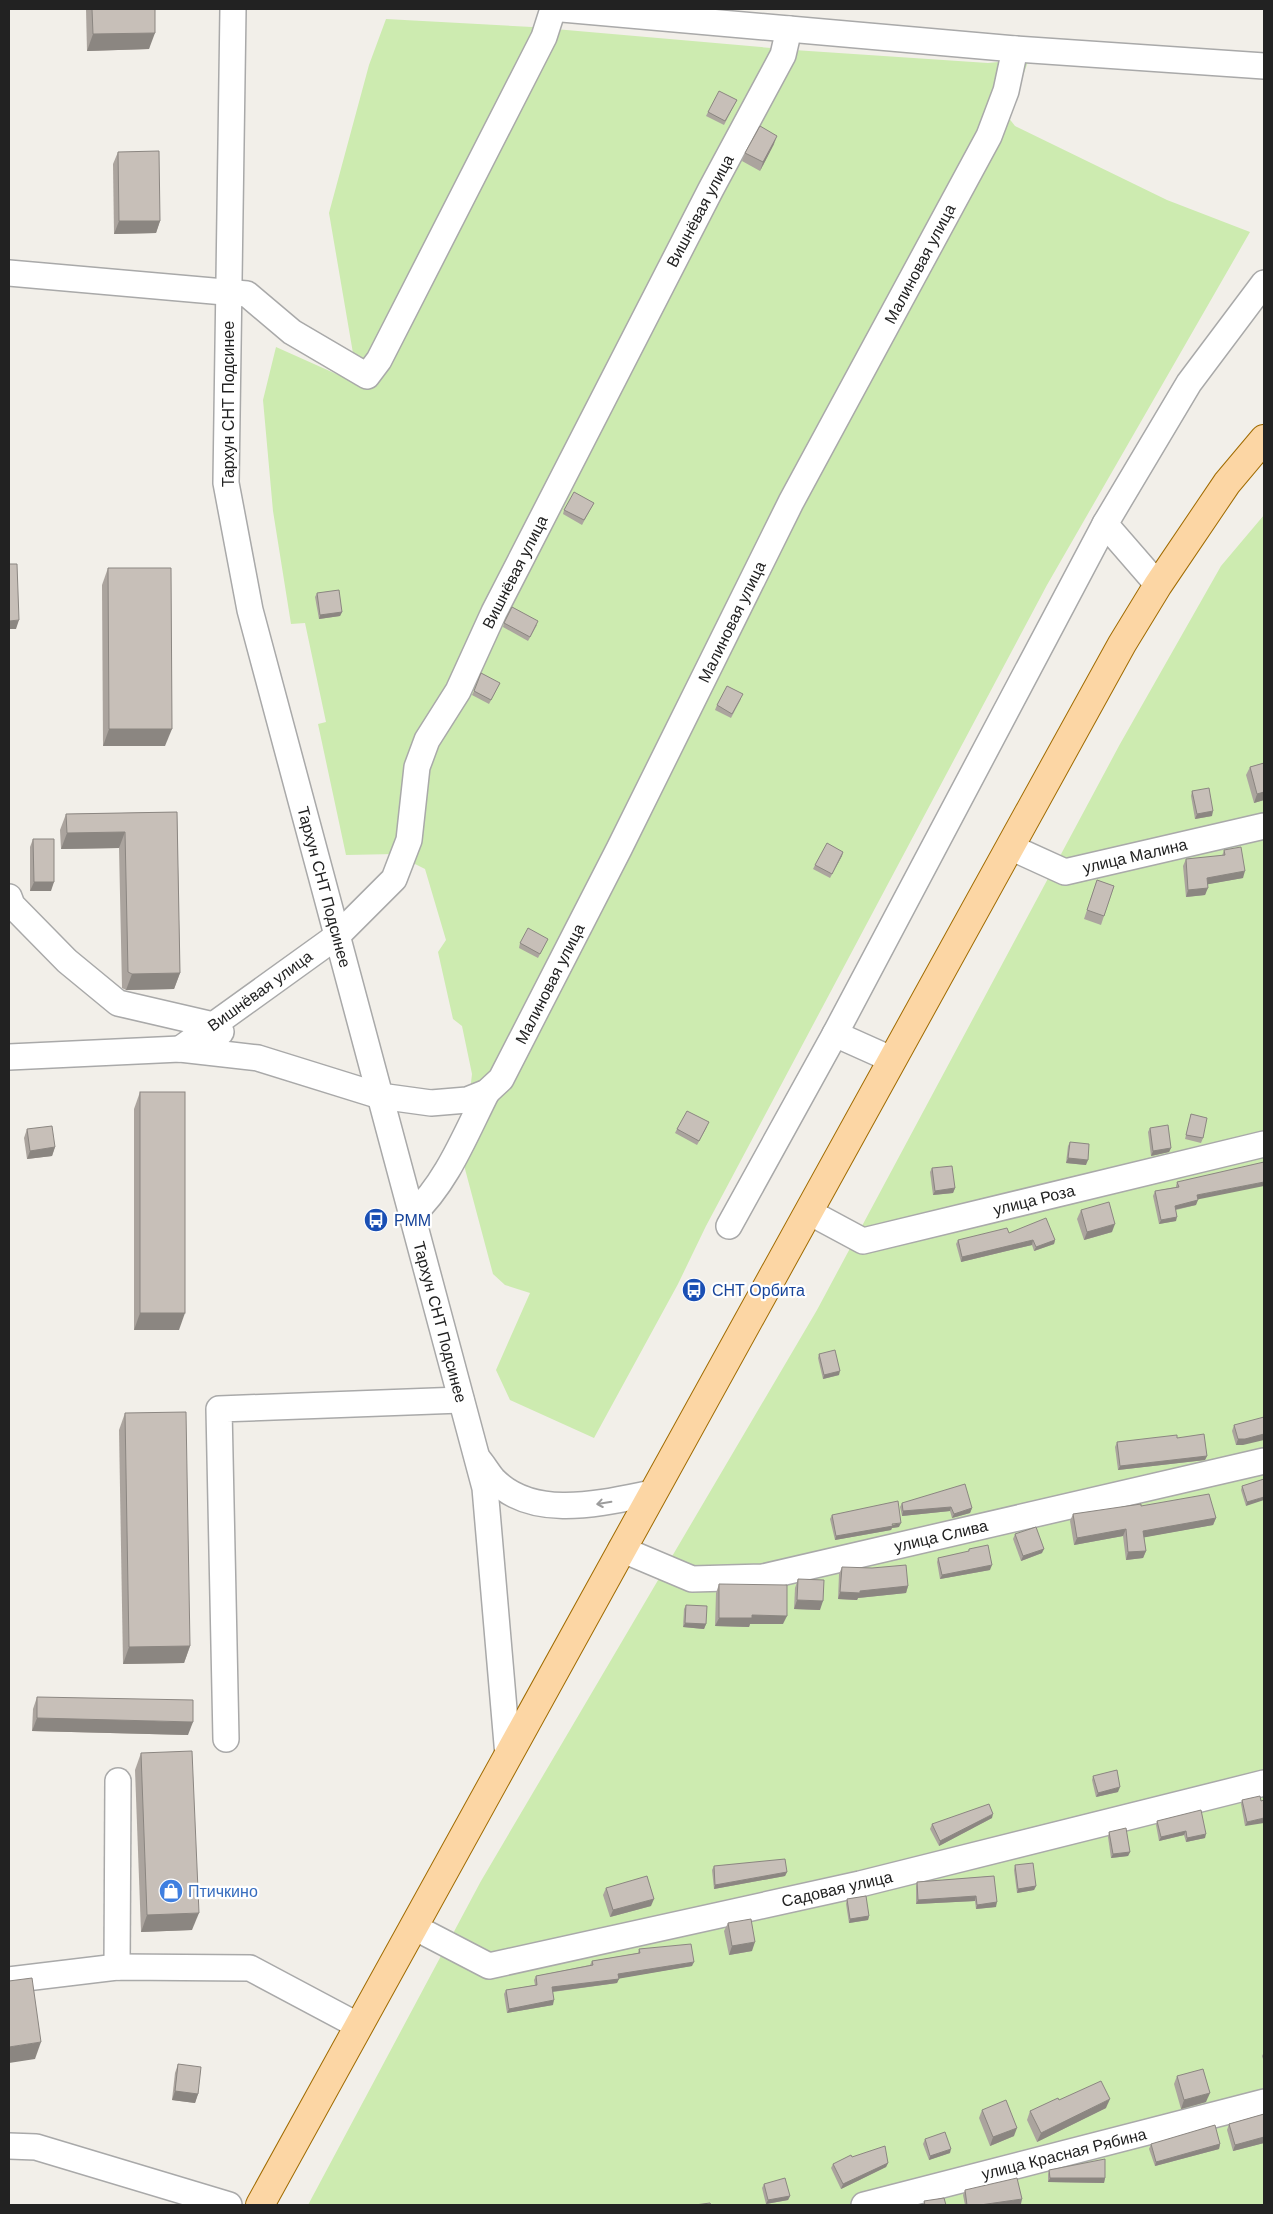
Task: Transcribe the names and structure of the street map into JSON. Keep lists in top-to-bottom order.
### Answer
{
  "streets": {
    "street": [
      "Вишнёвая улица",
      "Малиновая улица",
      "Тархун СНТ Подсинее",
      "улица Малина",
      "улица Роза",
      "улица Слива",
      "Садовая улица",
      "улица Красная Рябина"
    ]
  },
  "crossings": [
    ["Вишнёвая улица", "Тархун СНТ Подсинее"],
    ["Малиновая улица", "Тархун СНТ Подсинее"]
  ],
  "places": {
    "bus stop": ["РММ", "СНТ Орбита"],
    "shop": ["Птичкино"]
  }
}
